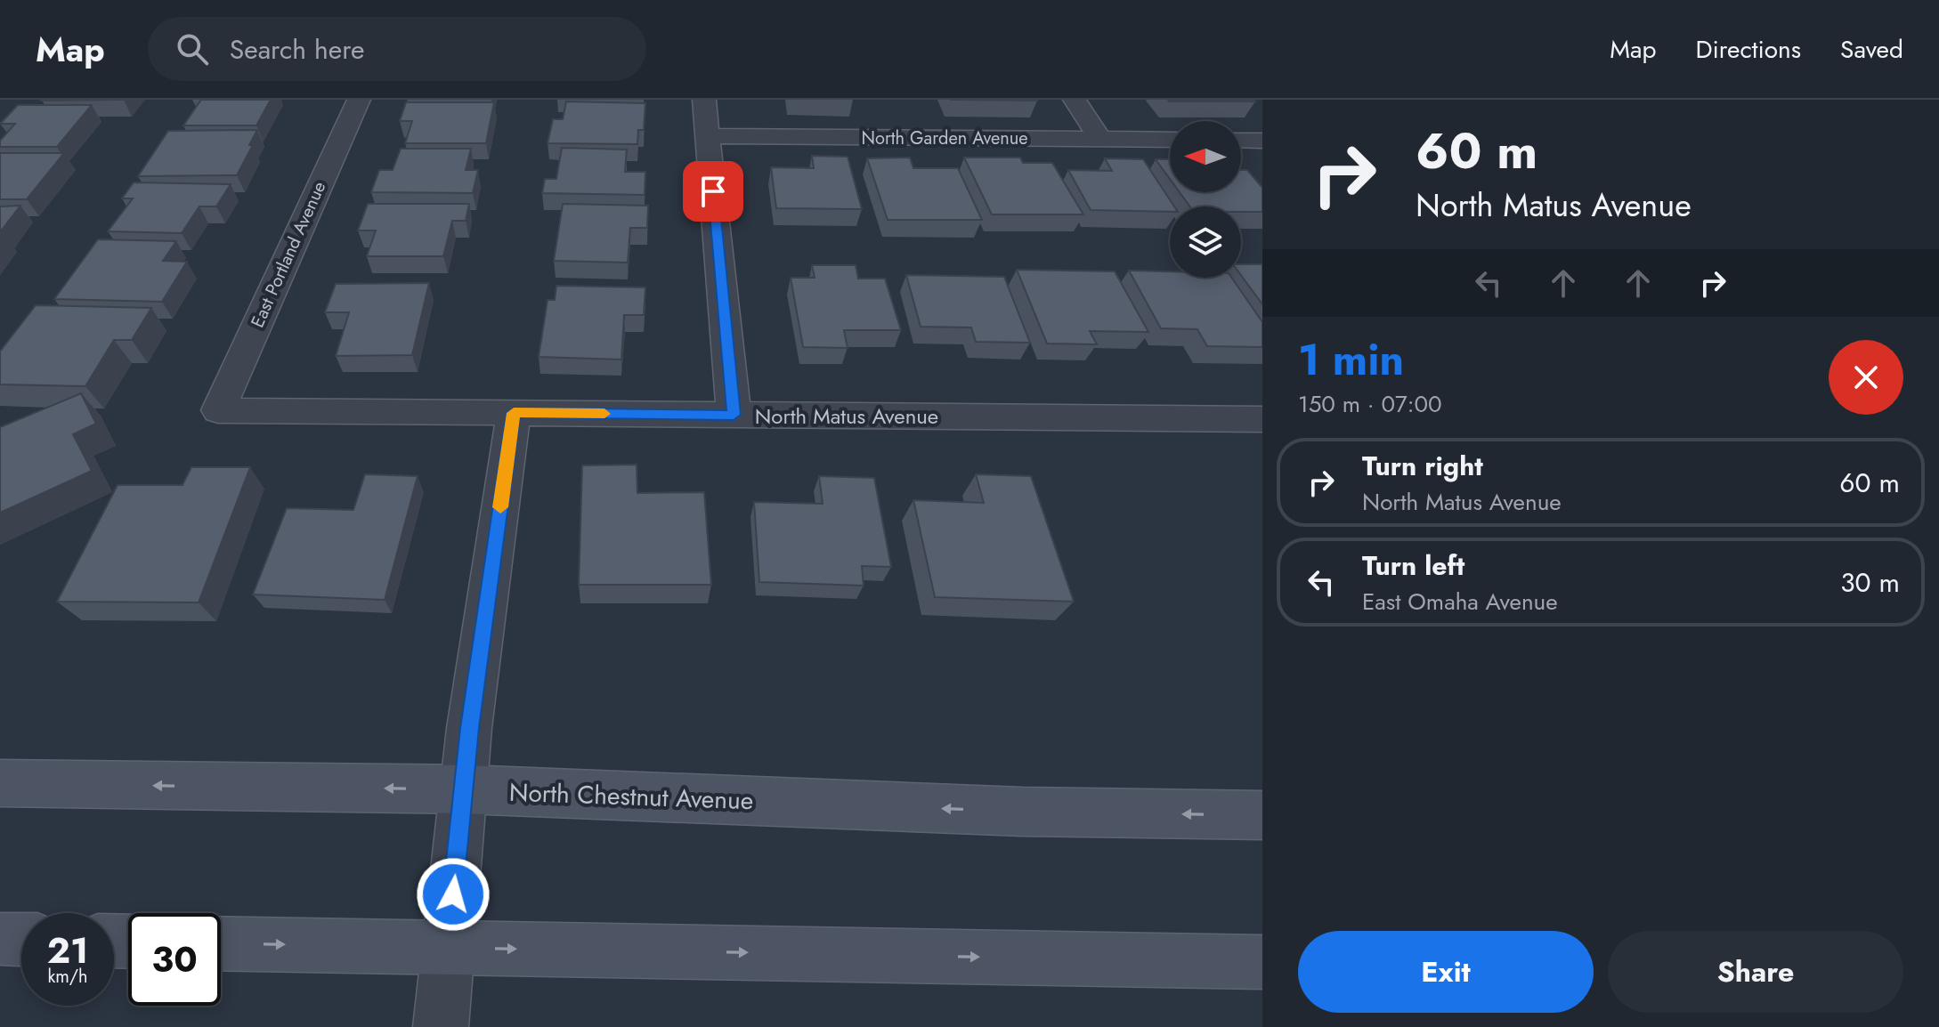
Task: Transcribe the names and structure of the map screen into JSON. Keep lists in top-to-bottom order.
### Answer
{
  "streets": {
    "main road": ["North Chestnut Avenue"],
    "street": ["North Garden Avenue", "East Portland Avenue", "North Matus Avenue"]
  },
  "crossings": [
    ["East Portland Avenue", "North Matus Avenue"]
  ],
  "north": "left",
  "page": {
    "header": "Map",
    "search": "Search here",
    "nav": ["Map", "Directions", "Saved"],
    "turn": ["60 m", "North Matus Avenue"],
    "heading": ["1 min", "150 m · 07:00"],
    "list": [
      {
        "name": "Turn right",
        "note": "North Matus Avenue",
        "value": "60 m"
      },
      {
        "name": "Turn left",
        "note": "East Omaha Avenue",
        "value": "30 m"
      }
    ],
    "speed": "21 km/h",
    "limit": "30",
    "buttons": ["Exit", "Share"]
  }
}
